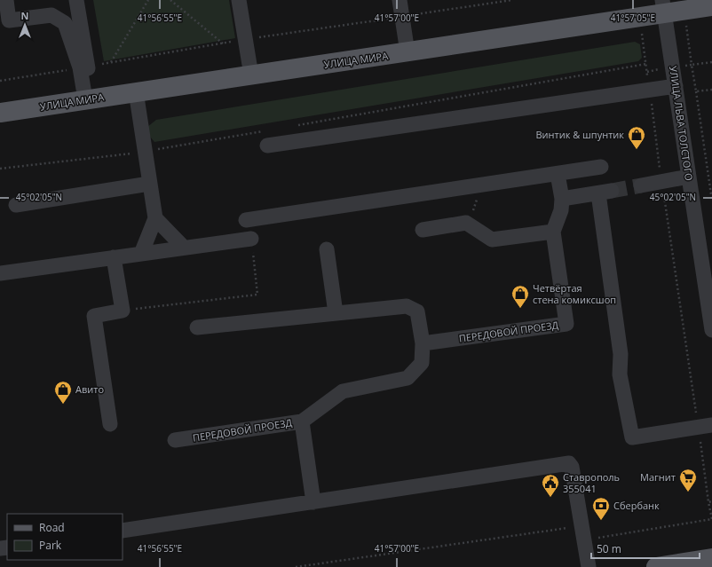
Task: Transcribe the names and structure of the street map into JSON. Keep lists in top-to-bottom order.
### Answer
{
  "streets": {
    "main road": ["УЛИЦА МИРА"],
    "street": ["УЛИЦА ЛЬВА ТОЛСТОГО", "ПЕРЕДОВОЙ ПРОЕЗД"]
  },
  "crossings": [
    ["УЛИЦА МИРА", "УЛИЦА ЛЬВА ТОЛСТОГО"]
  ],
  "places": {
    "shop": ["Винтик & шпунтик", "Четвёртая стена комиксшоп", "Авито"],
    "supermarket": ["Магнит"],
    "public building": ["Ставрополь 355041"],
    "bank": ["Сбербанк"]
  },
  "legend": ["Road", "Park"],
  "scale_bar": "50 m",
  "north": "top",
  "coordinates": [
    "41°56'55\"E",
    "41°57'00\"E",
    "41°57'05\"E",
    "45°02'05\"N"
  ]
}
